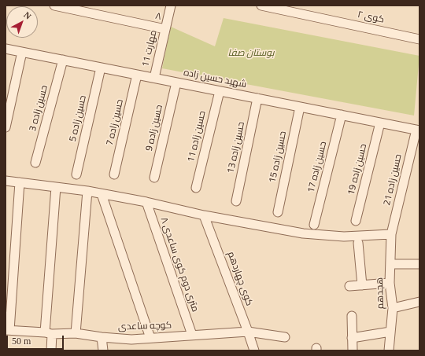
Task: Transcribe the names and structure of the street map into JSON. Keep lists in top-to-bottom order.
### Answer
{
  "streets": {
    "street": [
      "۸",
      "کوی ۲",
      "مهارت 11",
      "شهید حسین زاده",
      "حسین زاده 3",
      "حسین زاده 5",
      "حسین زاده 7",
      "حسین زاده 9",
      "حسین زاده 11",
      "حسین زاده 13",
      "حسین زاده 15",
      "حسین زاده 17",
      "حسین زاده 19",
      "حسین زاده 21",
      "۸ متری دوم کوی ساعدی",
      "کوی چهاردهم",
      "هجدهم",
      "کوچه ساعدی"
    ]
  },
  "crossings": [
    ["۸", "مهارت 11"],
    ["مهارت 11", "شهید حسین زاده"],
    ["شهید حسین زاده", "حسین زاده 3"],
    ["شهید حسین زاده", "حسین زاده 5"],
    ["شهید حسین زاده", "حسین زاده 7"],
    ["شهید حسین زاده", "حسین زاده 9"],
    ["شهید حسین زاده", "حسین زاده 11"],
    ["شهید حسین زاده", "حسین زاده 13"],
    ["شهید حسین زاده", "حسین زاده 15"],
    ["شهید حسین زاده", "حسین زاده 17"],
    ["شهید حسین زاده", "حسین زاده 19"],
    ["شهید حسین زاده", "حسین زاده 21"],
    ["حسین زاده 21", "هجدهم"],
    ["۸ متری دوم کوی ساعدی", "کوچه ساعدی"],
    ["کوی چهاردهم", "کوچه ساعدی"]
  ],
  "parks": ["بوستان صفا"],
  "scale_bar": "50 m",
  "north": "top right"
}
